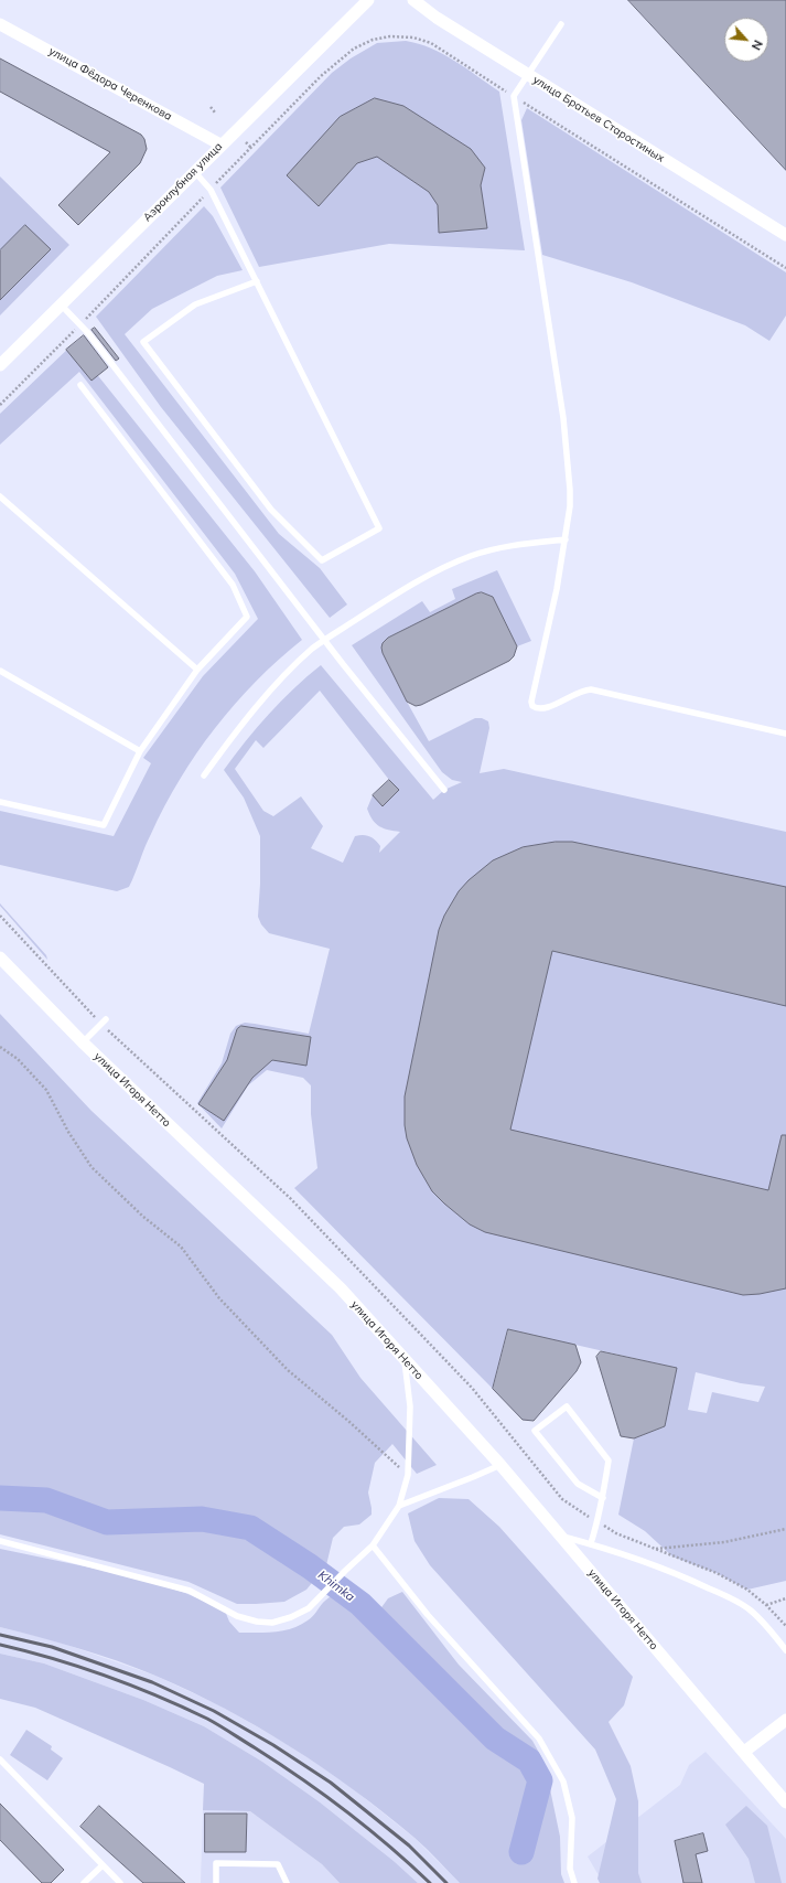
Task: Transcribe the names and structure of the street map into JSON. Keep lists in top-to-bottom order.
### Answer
{
  "streets": {
    "street": [
      "улица Фёдора Черенкова",
      "улица Братьев Старостиных",
      "Аэроклубная улица",
      "улица Игоря Нетто"
    ]
  },
  "crossings": [
    ["улица Фёдора Черенкова", "Аэроклубная улица"]
  ],
  "water": ["Khimka"],
  "north": "bottom right"
}
